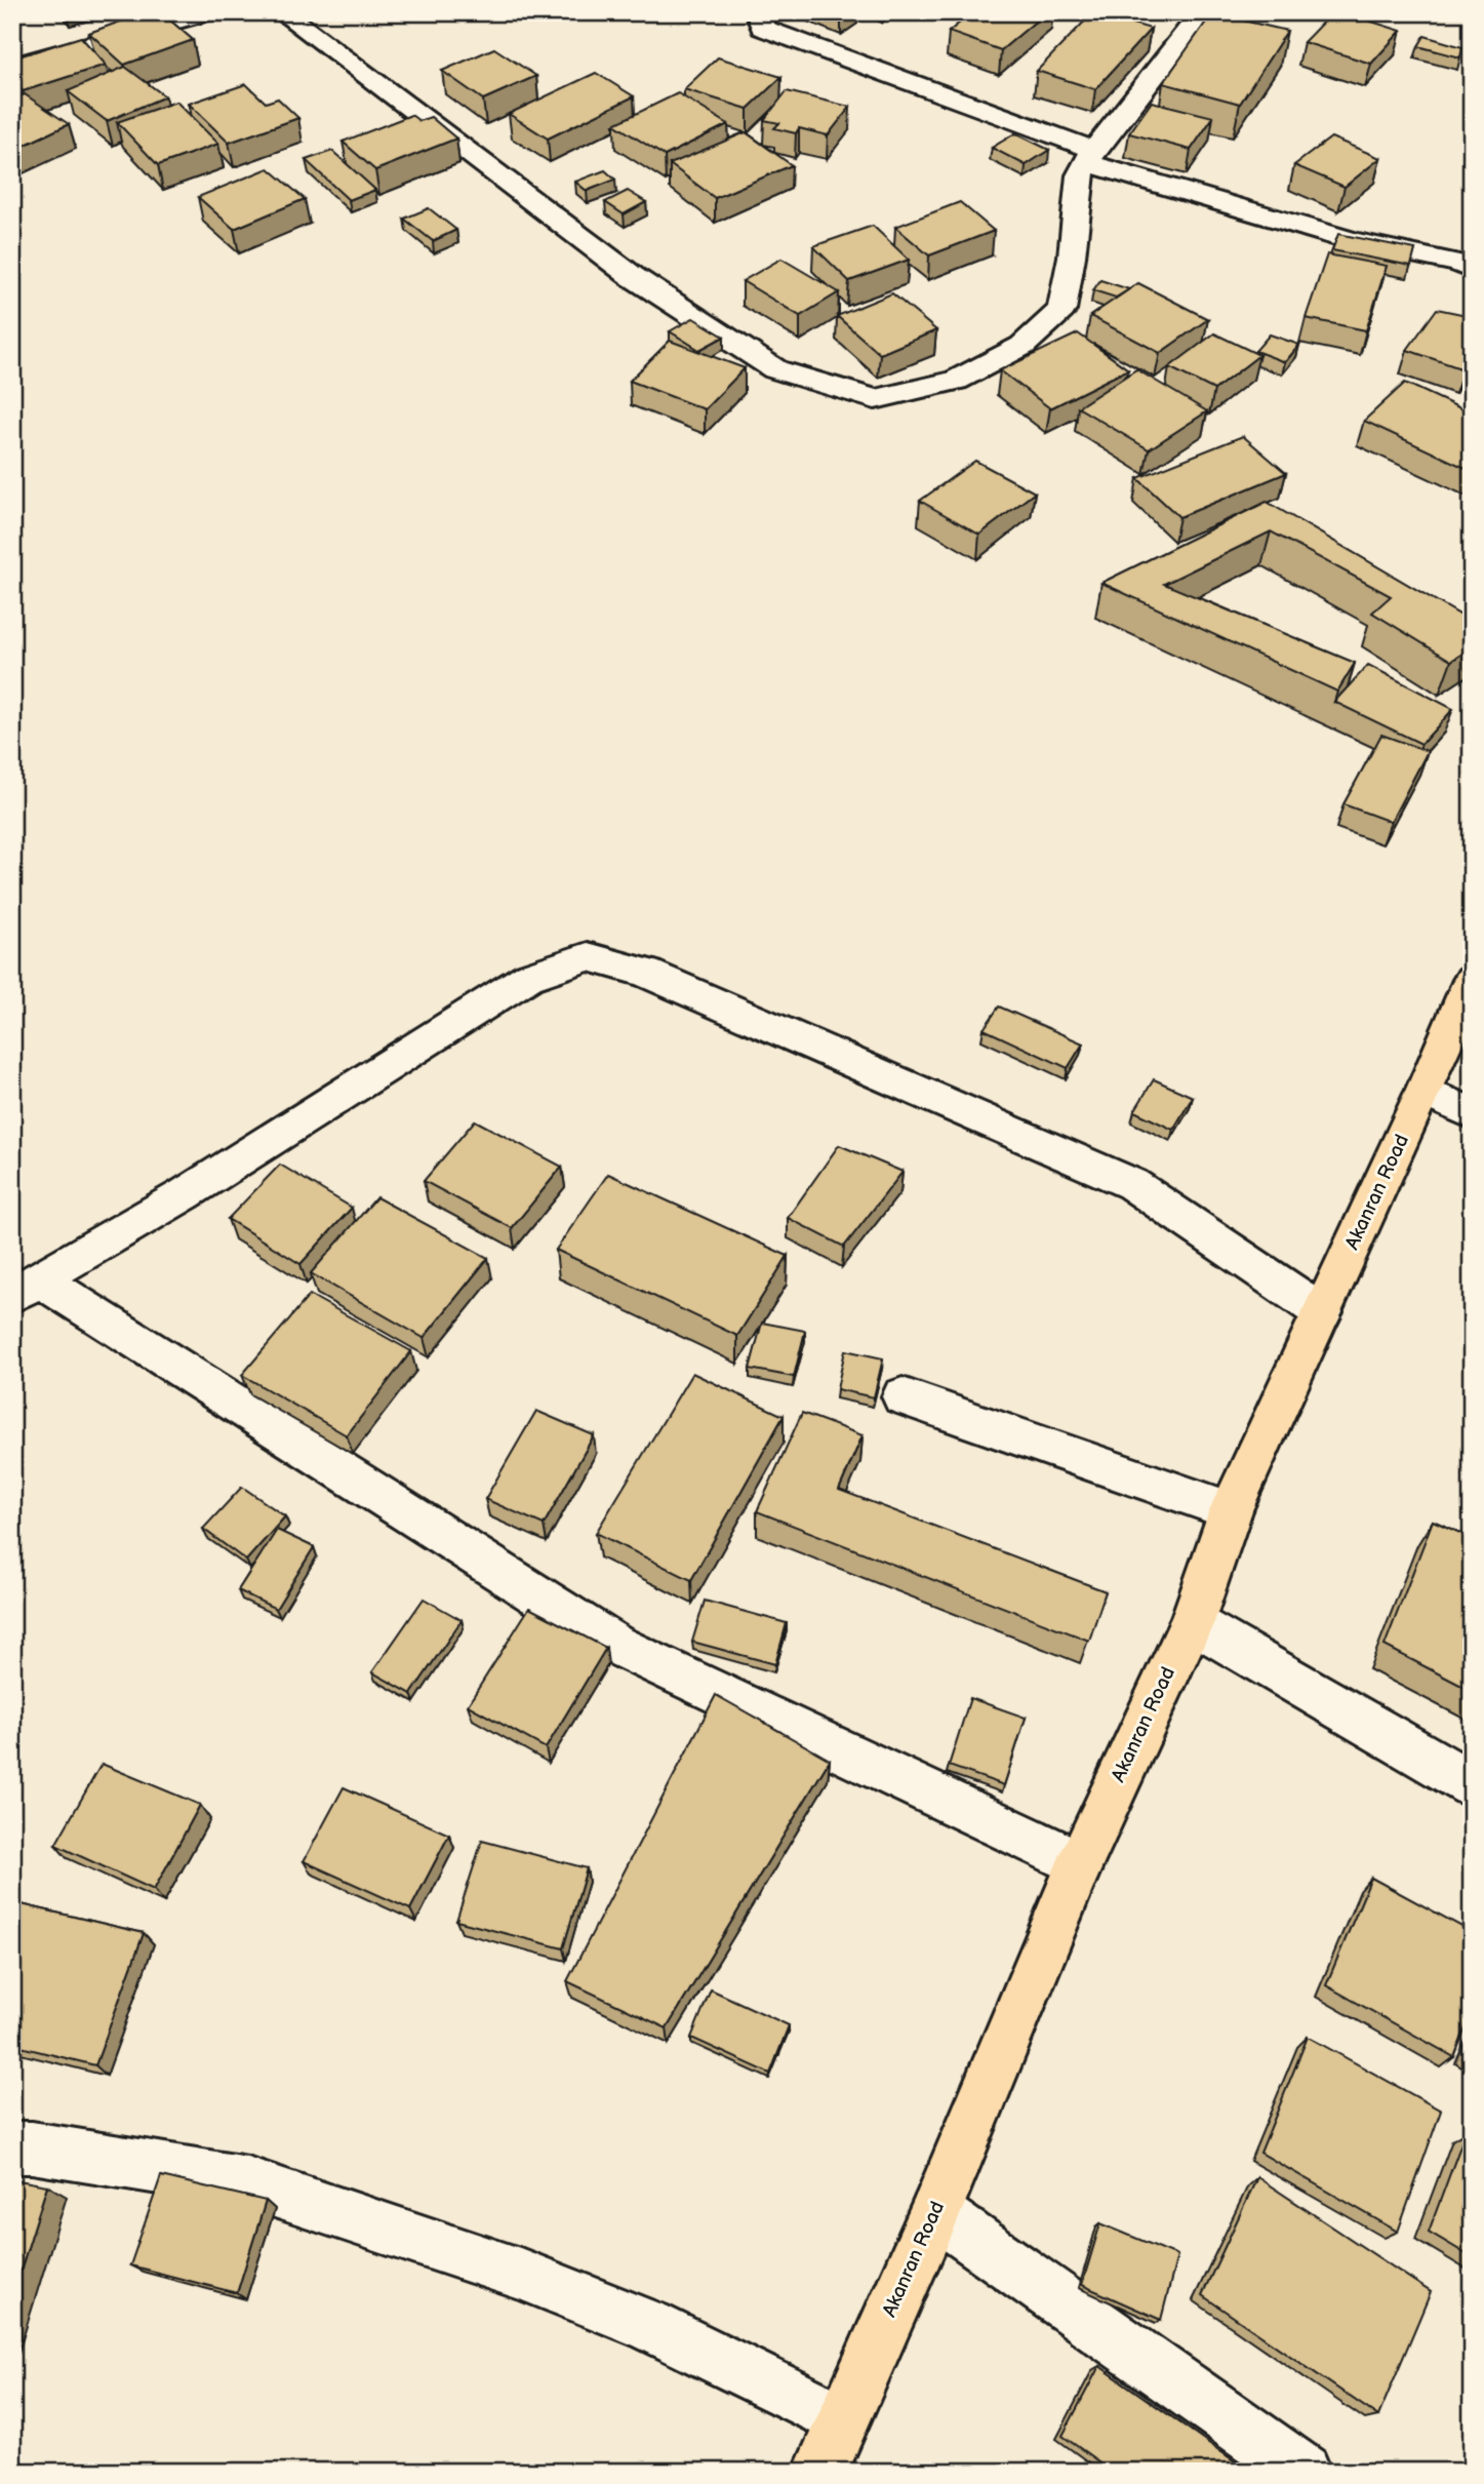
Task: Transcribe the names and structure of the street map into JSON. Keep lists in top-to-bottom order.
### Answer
{
  "streets": {
    "main road": ["Akanran Road"]
  }
}
